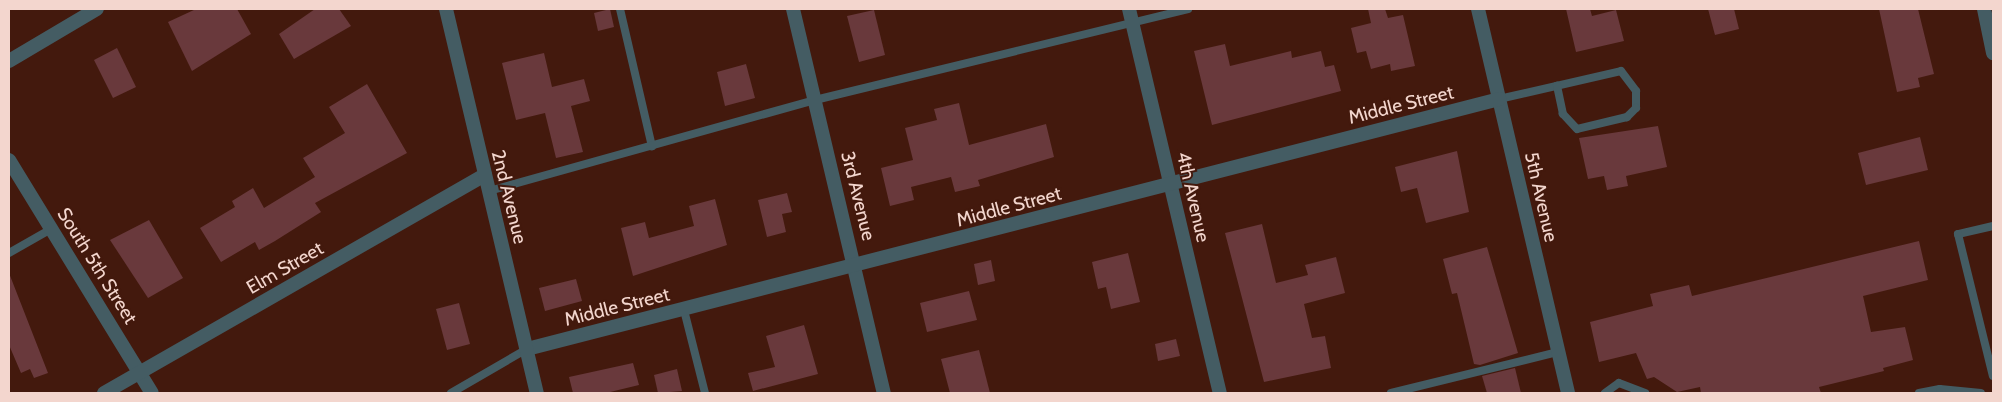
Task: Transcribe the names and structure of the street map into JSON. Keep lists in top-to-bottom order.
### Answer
{
  "streets": {
    "street": [
      "Middle Street",
      "3rd Avenue",
      "2nd Avenue",
      "4th Avenue",
      "5th Avenue",
      "South 5th Street",
      "Elm Street"
    ]
  },
  "crossings": [
    ["Middle Street", "3rd Avenue"],
    ["Middle Street", "2nd Avenue"],
    ["Middle Street", "4th Avenue"],
    ["Middle Street", "5th Avenue"],
    ["2nd Avenue", "Elm Street"],
    ["South 5th Street", "Elm Street"]
  ]
}
